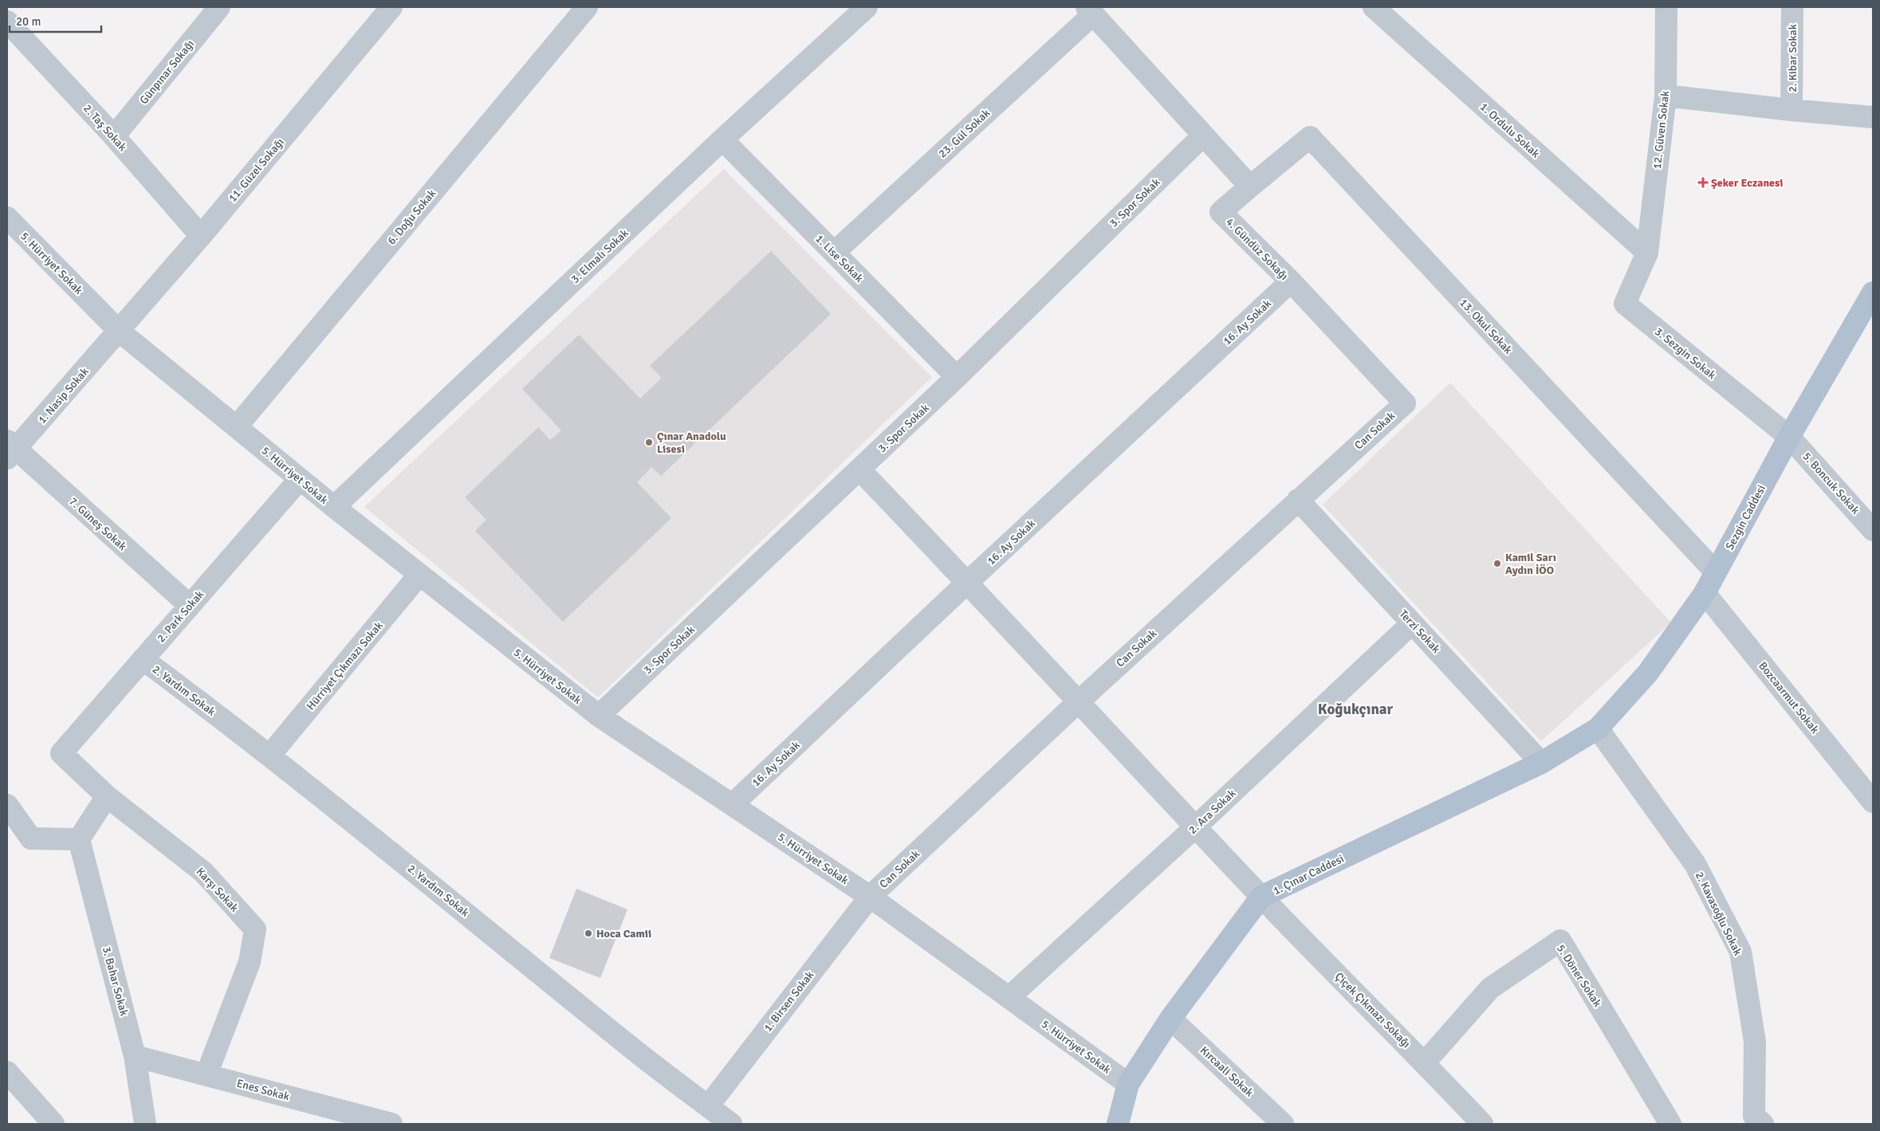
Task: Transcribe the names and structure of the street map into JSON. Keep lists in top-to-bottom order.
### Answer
{
  "streets": {
    "main road": ["Sezgin Caddesi", "1. Çınar Caddesi"],
    "street": [
      "2. Kibar Sokak",
      "Günpınar Sokağı",
      "2. Taş Sokak",
      "1. Ordulu Sokak",
      "12. Güven Sokak",
      "23. Gül Sokak",
      "11. Güzel Sokağı",
      "3. Spor Sokak",
      "6. Doğu Sokak",
      "4. Gündüz Sokağı",
      "3. Elmalı Sokak",
      "1. Lise Sokak",
      "5. Hürriyet Sokak",
      "16. Ay Sokak",
      "13. Okul Sokak",
      "3. Sezgin Sokak",
      "1. Nasip Sokak",
      "Can Sokak",
      "5. Boncuk Sokak",
      "7. Güneş Sokak",
      "2. Park Sokak",
      "Terzi Sokak",
      "Hürriyet Çıkmazı Sokak",
      "2. Yardım Sokak",
      "Bozcaarmut Sokak",
      "2. Ara Sokak",
      "Karşı Sokak",
      "2. Kavasoğlu Sokak",
      "5. Döner Sokak",
      "3. Bahar Sokak",
      "1. Birsen Sokak",
      "Çiçek Çıkmazı Sokağı",
      "Kırcaali Sokak",
      "Enes Sokak"
    ]
  },
  "crossings": [
    ["Günpınar Sokağı", "2. Taş Sokak"],
    ["2. Taş Sokak", "11. Güzel Sokağı"],
    ["1. Ordulu Sokak", "12. Güven Sokak"],
    ["1. Ordulu Sokak", "3. Sezgin Sokak"],
    ["12. Güven Sokak", "3. Sezgin Sokak"],
    ["23. Gül Sokak", "1. Lise Sokak"],
    ["11. Güzel Sokağı", "5. Hürriyet Sokak"],
    ["11. Güzel Sokağı", "1. Nasip Sokak"],
    ["3. Spor Sokak", "1. Lise Sokak"],
    ["3. Spor Sokak", "5. Hürriyet Sokak"],
    ["3. Spor Sokak", "Çiçek Çıkmazı Sokağı"],
    ["6. Doğu Sokak", "5. Hürriyet Sokak"],
    ["4. Gündüz Sokağı", "16. Ay Sokak"],
    ["4. Gündüz Sokağı", "13. Okul Sokak"],
    ["4. Gündüz Sokağı", "Can Sokak"],
    ["3. Elmalı Sokak", "1. Lise Sokak"],
    ["3. Elmalı Sokak", "5. Hürriyet Sokak"],
    ["5. Hürriyet Sokak", "16. Ay Sokak"],
    ["5. Hürriyet Sokak", "1. Nasip Sokak"],
    ["5. Hürriyet Sokak", "Can Sokak"],
    ["5. Hürriyet Sokak", "2. Park Sokak"],
    ["5. Hürriyet Sokak", "Hürriyet Çıkmazı Sokak"],
    ["5. Hürriyet Sokak", "2. Ara Sokak"],
    ["5. Hürriyet Sokak", "1. Çınar Caddesi"],
    ["5. Hürriyet Sokak", "1. Birsen Sokak"],
    ["16. Ay Sokak", "Çiçek Çıkmazı Sokağı"],
    ["13. Okul Sokak", "Sezgin Caddesi"],
    ["3. Sezgin Sokak", "5. Boncuk Sokak"],
    ["3. Sezgin Sokak", "Sezgin Caddesi"],
    ["1. Nasip Sokak", "7. Güneş Sokak"],
    ["Can Sokak", "Terzi Sokak"],
    ["Can Sokak", "1. Birsen Sokak"],
    ["Can Sokak", "Çiçek Çıkmazı Sokağı"],
    ["5. Boncuk Sokak", "Sezgin Caddesi"],
    ["Sezgin Caddesi", "Bozcaarmut Sokak"],
    ["Sezgin Caddesi", "1. Çınar Caddesi"],
    ["Sezgin Caddesi", "2. Kavasoğlu Sokak"],
    ["7. Güneş Sokak", "2. Park Sokak"],
    ["2. Park Sokak", "2. Yardım Sokak"],
    ["2. Park Sokak", "Karşı Sokak"],
    ["Terzi Sokak", "2. Ara Sokak"],
    ["Terzi Sokak", "1. Çınar Caddesi"],
    ["Hürriyet Çıkmazı Sokak", "2. Yardım Sokak"],
    ["2. Yardım Sokak", "1. Birsen Sokak"],
    ["2. Ara Sokak", "Çiçek Çıkmazı Sokağı"],
    ["1. Çınar Caddesi", "2. Kavasoğlu Sokak"],
    ["1. Çınar Caddesi", "Çiçek Çıkmazı Sokağı"],
    ["1. Çınar Caddesi", "Kırcaali Sokak"],
    ["Karşı Sokak", "Enes Sokak"],
    ["5. Döner Sokak", "Çiçek Çıkmazı Sokağı"],
    ["3. Bahar Sokak", "Enes Sokak"]
  ],
  "districts": ["Koğukçınar"],
  "places": {
    "health": ["Şeker Eczanesi"],
    "other": ["Çınar Anadolu Lisesi", "Kamil Sarı Aydın İÖO", "Hoca Camii"]
  },
  "scale_bar": "20 m"
}
